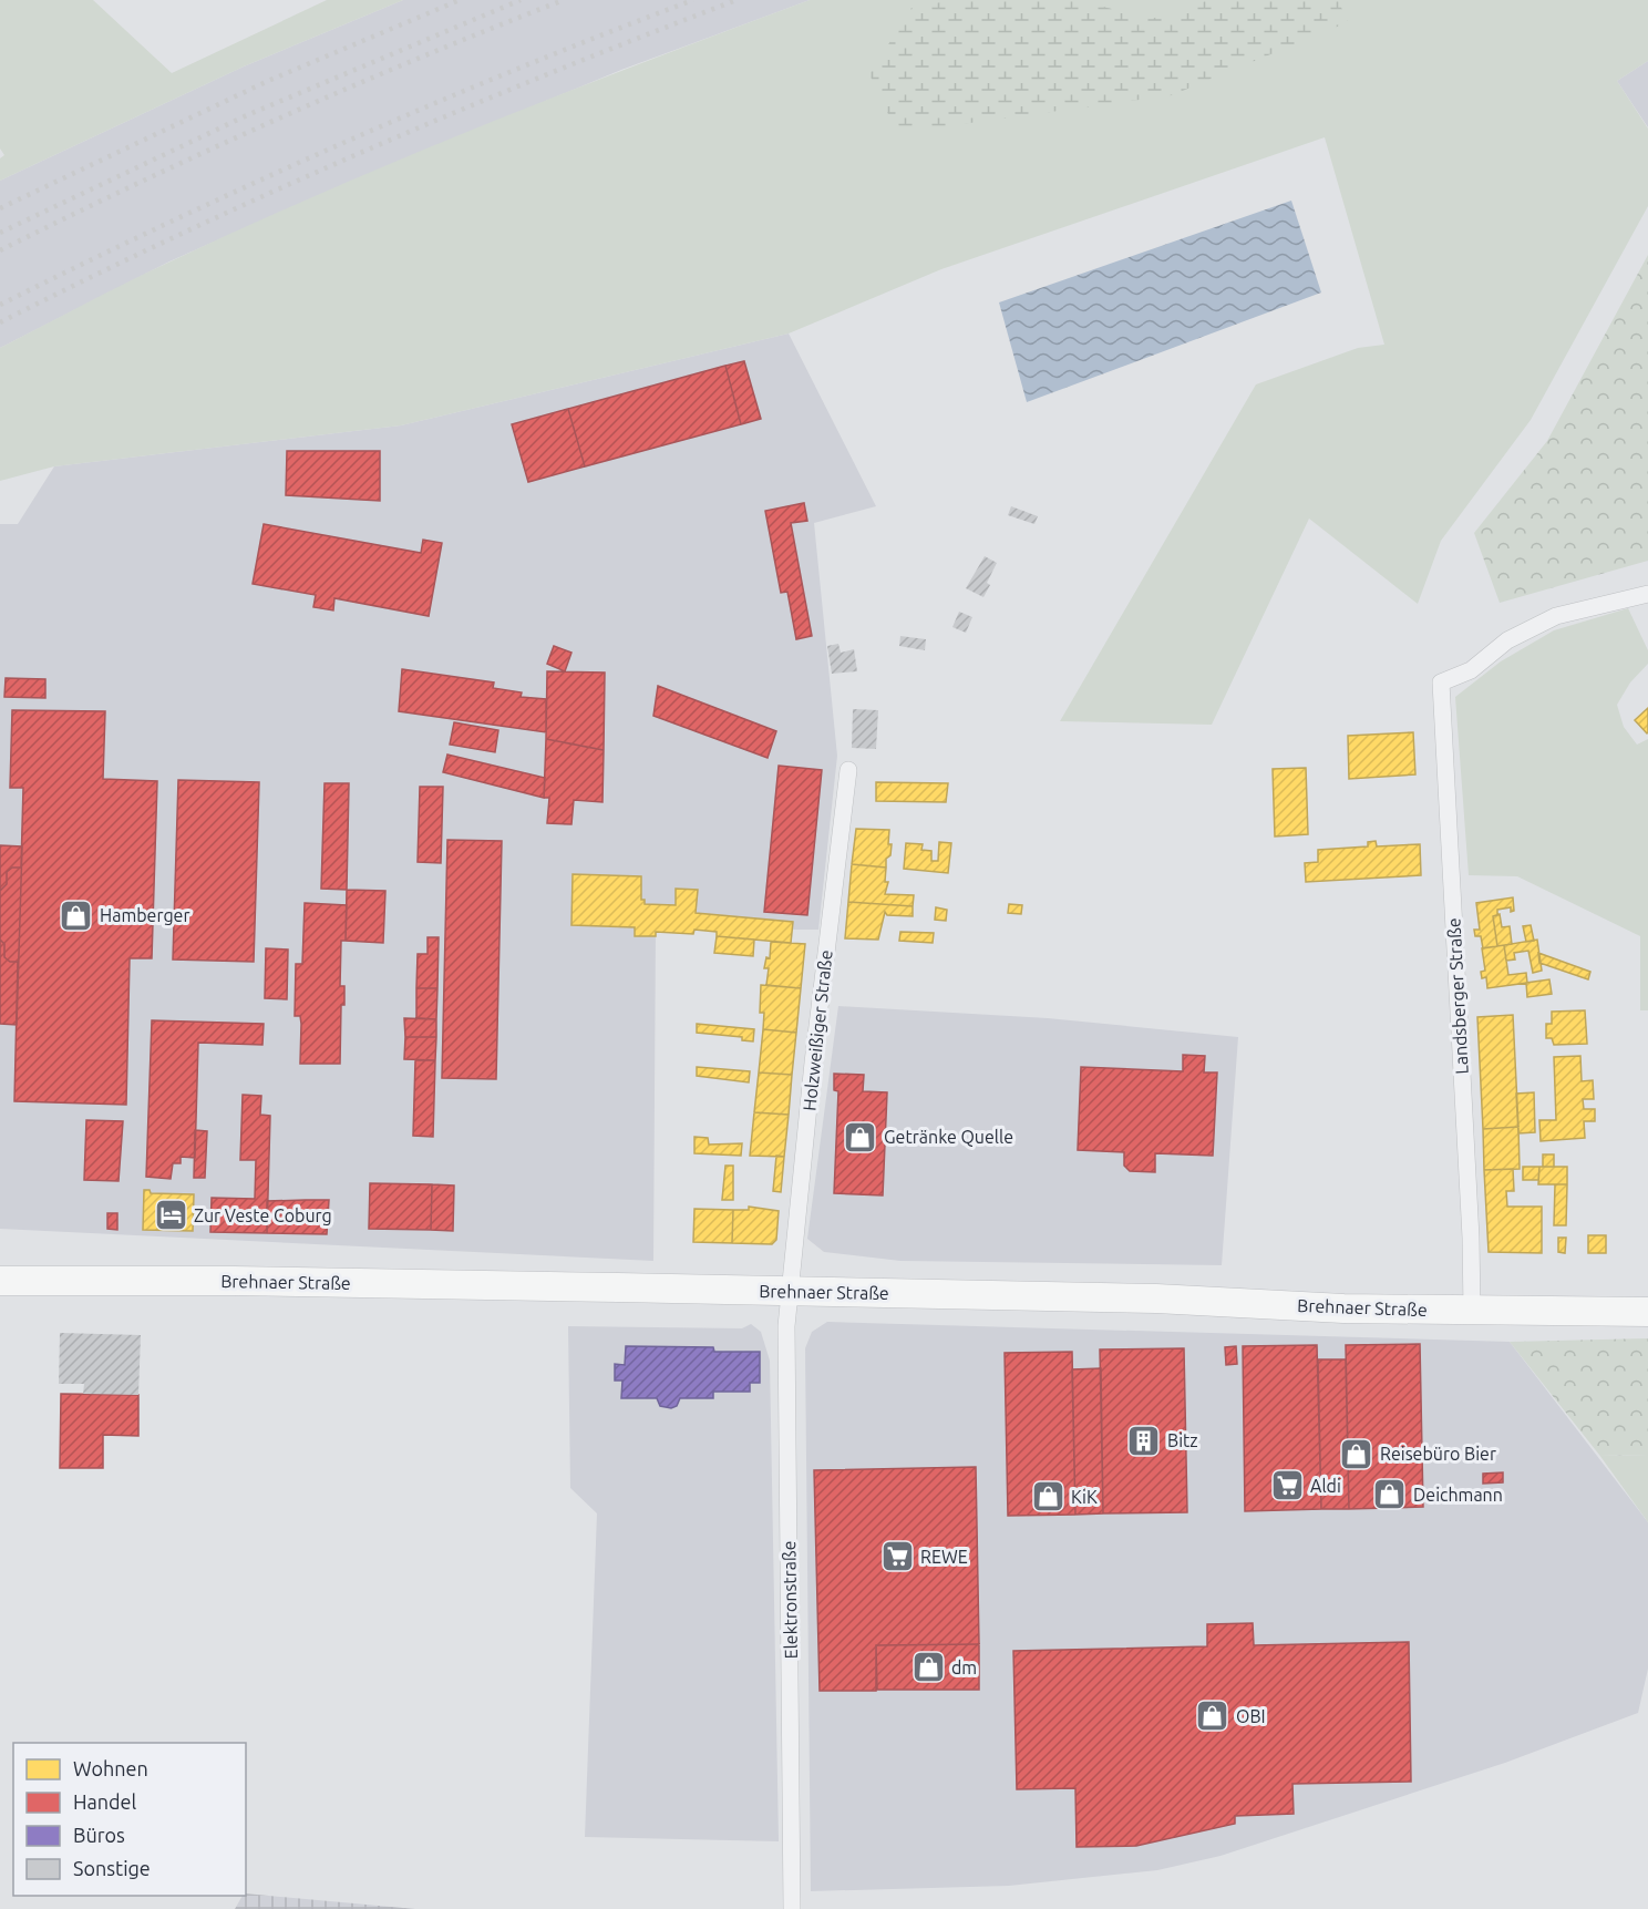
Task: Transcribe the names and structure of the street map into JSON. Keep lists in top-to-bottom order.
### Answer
{
  "streets": {
    "main road": ["Brehnaer Straße"],
    "street": ["Landsberger Straße", "Holzweißiger Straße", "Elektronstraße"]
  },
  "crossings": [
    ["Landsberger Straße", "Brehnaer Straße"],
    ["Holzweißiger Straße", "Brehnaer Straße"],
    ["Holzweißiger Straße", "Elektronstraße"],
    ["Brehnaer Straße", "Elektronstraße"]
  ],
  "places": {
    "shop": [
      "Hamberger",
      "Getränke Quelle",
      "Reisebüro Bier",
      "Deichmann",
      "KiK",
      "dm",
      "OBI"
    ],
    "hotel": ["Zur Veste Coburg"],
    "building": ["Bitz"],
    "supermarket": ["Aldi", "REWE"]
  },
  "legend": [
    "Wohnen",
    "Handel",
    "Büros",
    "Sonstige"
  ]
}
